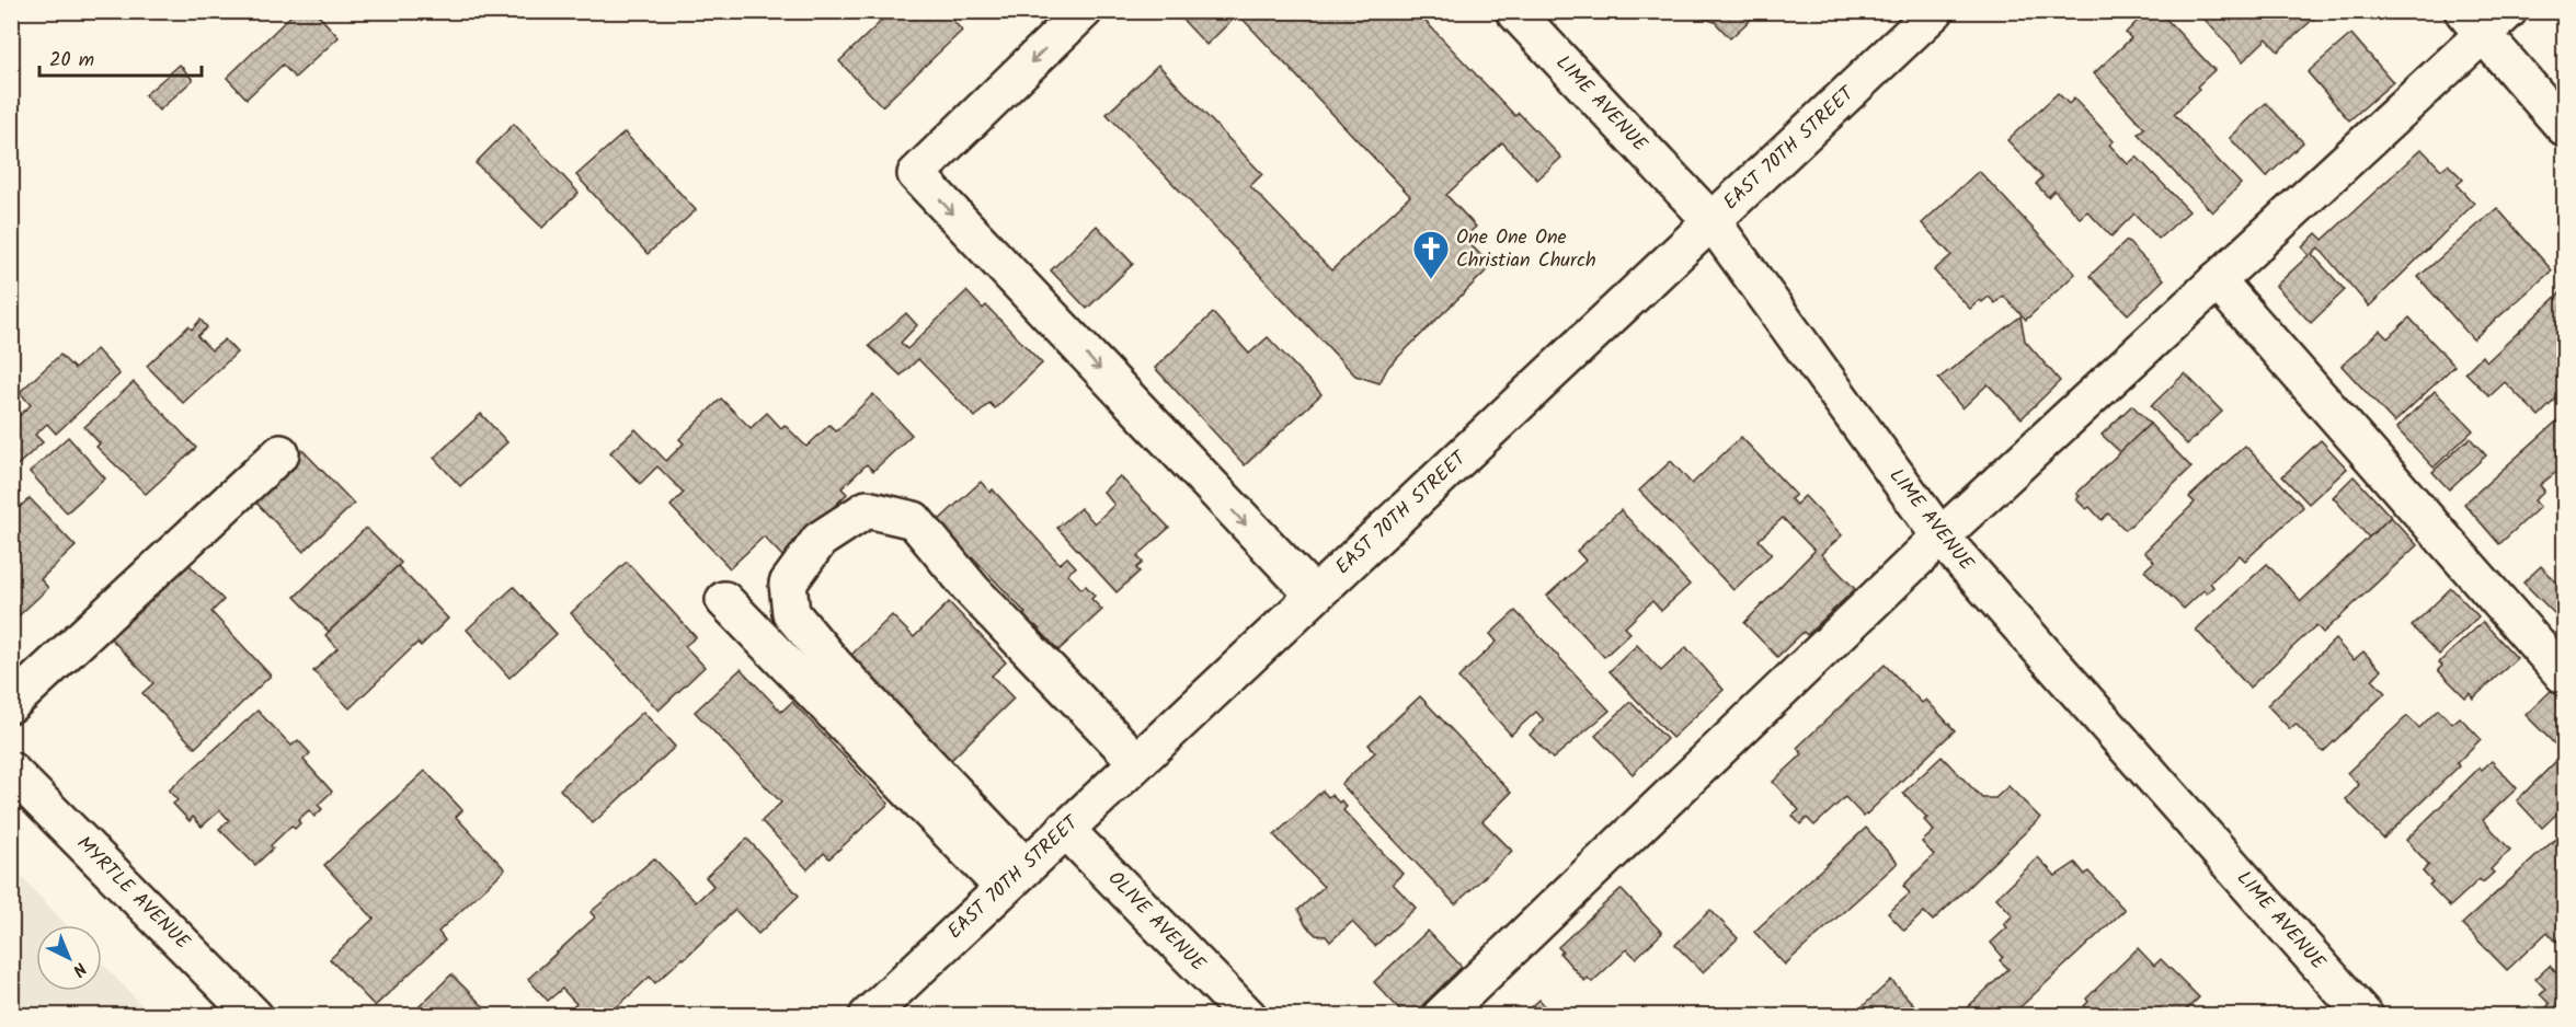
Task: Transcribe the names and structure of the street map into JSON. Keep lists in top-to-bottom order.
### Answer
{
  "streets": {
    "street": [
      "LIME AVENUE",
      "EAST 70TH STREET",
      "MYRTLE AVENUE",
      "OLIVE AVENUE"
    ]
  },
  "crossings": [
    ["LIME AVENUE", "EAST 70TH STREET"],
    ["EAST 70TH STREET", "OLIVE AVENUE"]
  ],
  "places": {
    "church": ["One One One Christian Church"]
  },
  "scale_bar": "20 m",
  "north": "bottom right"
}
